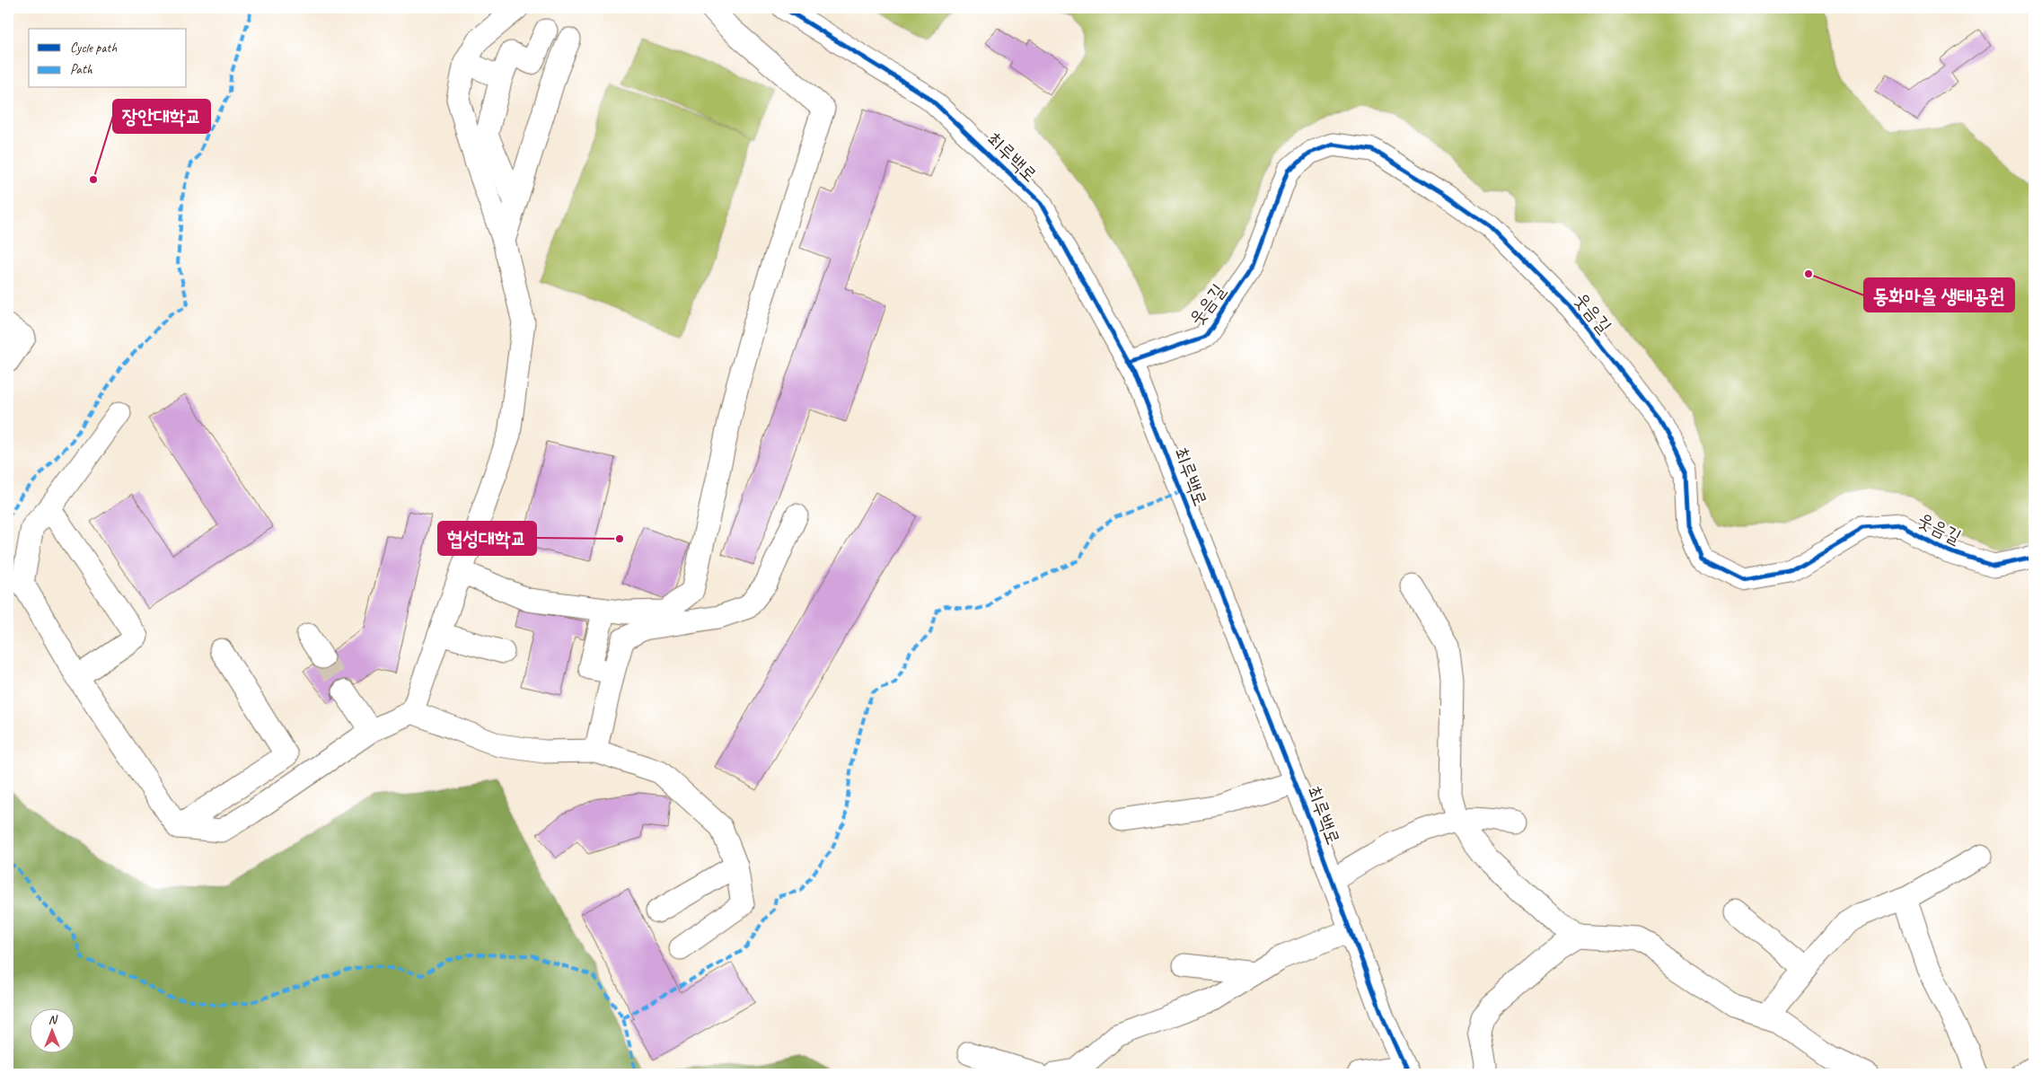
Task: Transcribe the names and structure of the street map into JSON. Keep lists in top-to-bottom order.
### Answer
{
  "streets": {
    "street": ["최루백로", "웃음길"]
  },
  "crossings": [
    ["최루백로", "웃음길"]
  ],
  "places": ["장안대학교", "동화마을 생태공원", "협성대학교"],
  "legend": ["Cycle path", "Path"],
  "north": "top"
}
